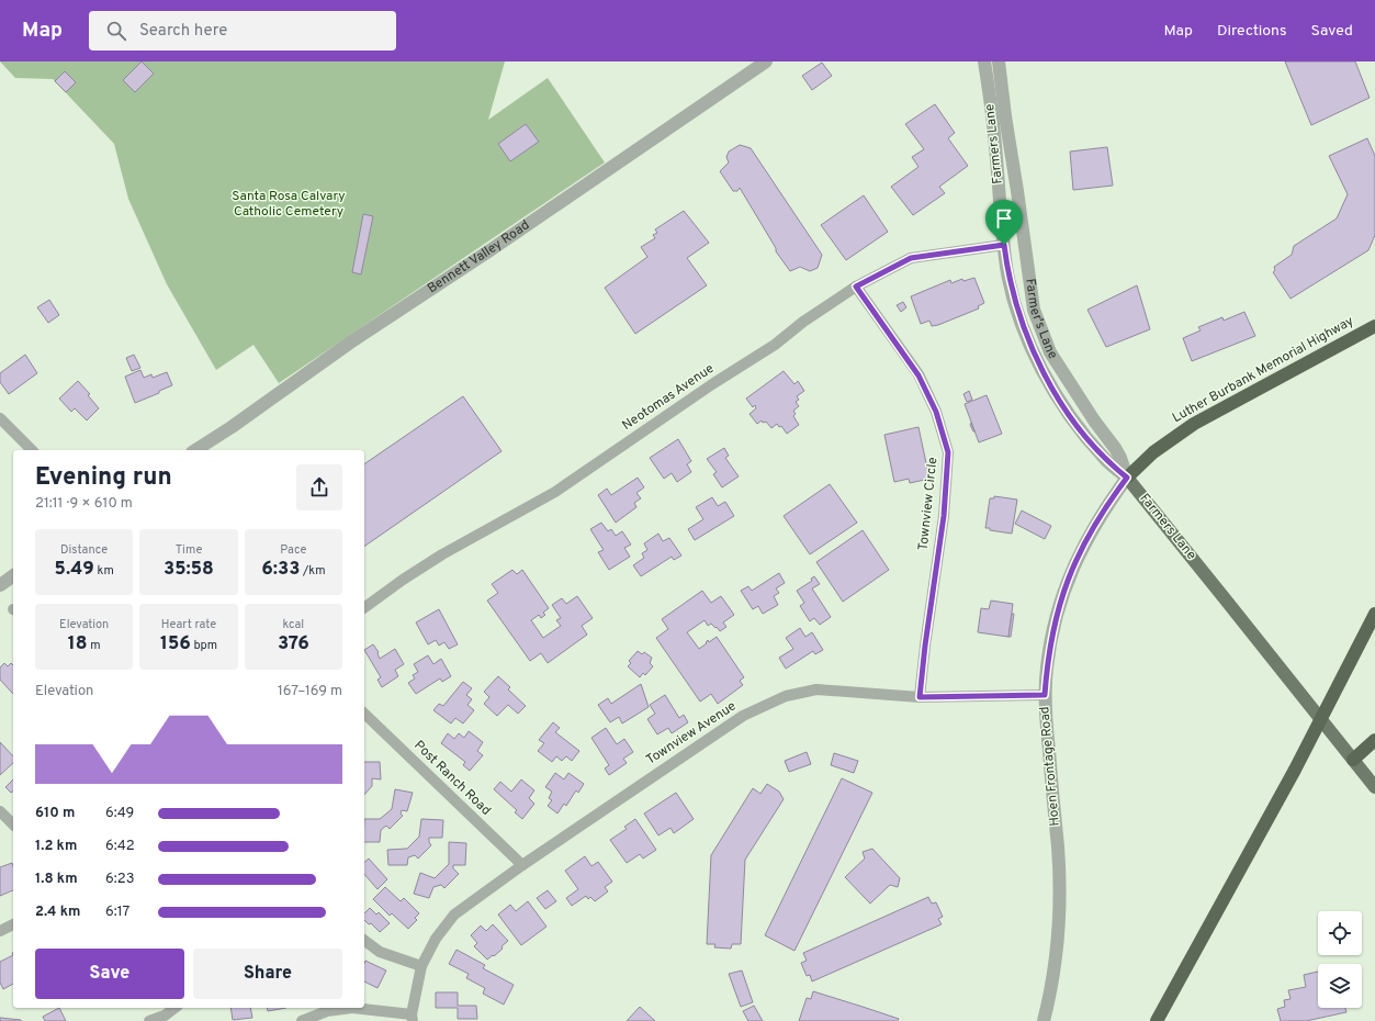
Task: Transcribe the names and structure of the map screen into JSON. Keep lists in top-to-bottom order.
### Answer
{
  "streets": {
    "highway": ["Luther Burbank Memorial Highway"],
    "main road": ["Farmers Lane"],
    "street": [
      "Bennett Valley Road",
      "Farmer's Lane",
      "Neotomas Avenue",
      "Townview Circle",
      "Townview Avenue",
      "Hoen Frontage Road",
      "Post Ranch Road"
    ]
  },
  "crossings": [
    ["Farmers Lane", "Farmer's Lane"],
    ["Farmers Lane", "Luther Burbank Memorial Highway"],
    ["Farmers Lane", "Neotomas Avenue"],
    ["Farmers Lane", "Hoen Frontage Road"],
    ["Farmer's Lane", "Luther Burbank Memorial Highway"],
    ["Farmer's Lane", "Hoen Frontage Road"],
    ["Luther Burbank Memorial Highway", "Hoen Frontage Road"],
    ["Neotomas Avenue", "Townview Circle"],
    ["Townview Circle", "Townview Avenue"],
    ["Townview Avenue", "Hoen Frontage Road"],
    ["Townview Avenue", "Post Ranch Road"]
  ],
  "parks": ["Santa Rosa Calvary Catholic Cemetery"],
  "page": {
    "header": "Map",
    "search": "Search here",
    "nav": ["Map", "Directions", "Saved"],
    "heading": ["Evening run", "21:11 · 9 × 610 m"],
    "stats": [
      ["Distance", "5.49 km"],
      ["Time", "35:58"],
      ["Pace", "6:33 /km"],
      ["Elevation", "18 m"],
      ["Heart rate", "156 bpm"],
      ["kcal", "376"]
    ],
    "chart": ["Elevation", "167–169 m"],
    "list": [
      {
        "name": "610 m",
        "note": "6:49"
      },
      {
        "name": "1.2 km",
        "note": "6:42"
      },
      {
        "name": "1.8 km",
        "note": "6:23"
      },
      {
        "name": "2.4 km",
        "note": "6:17"
      }
    ],
    "buttons": ["Save", "Share"]
  }
}
